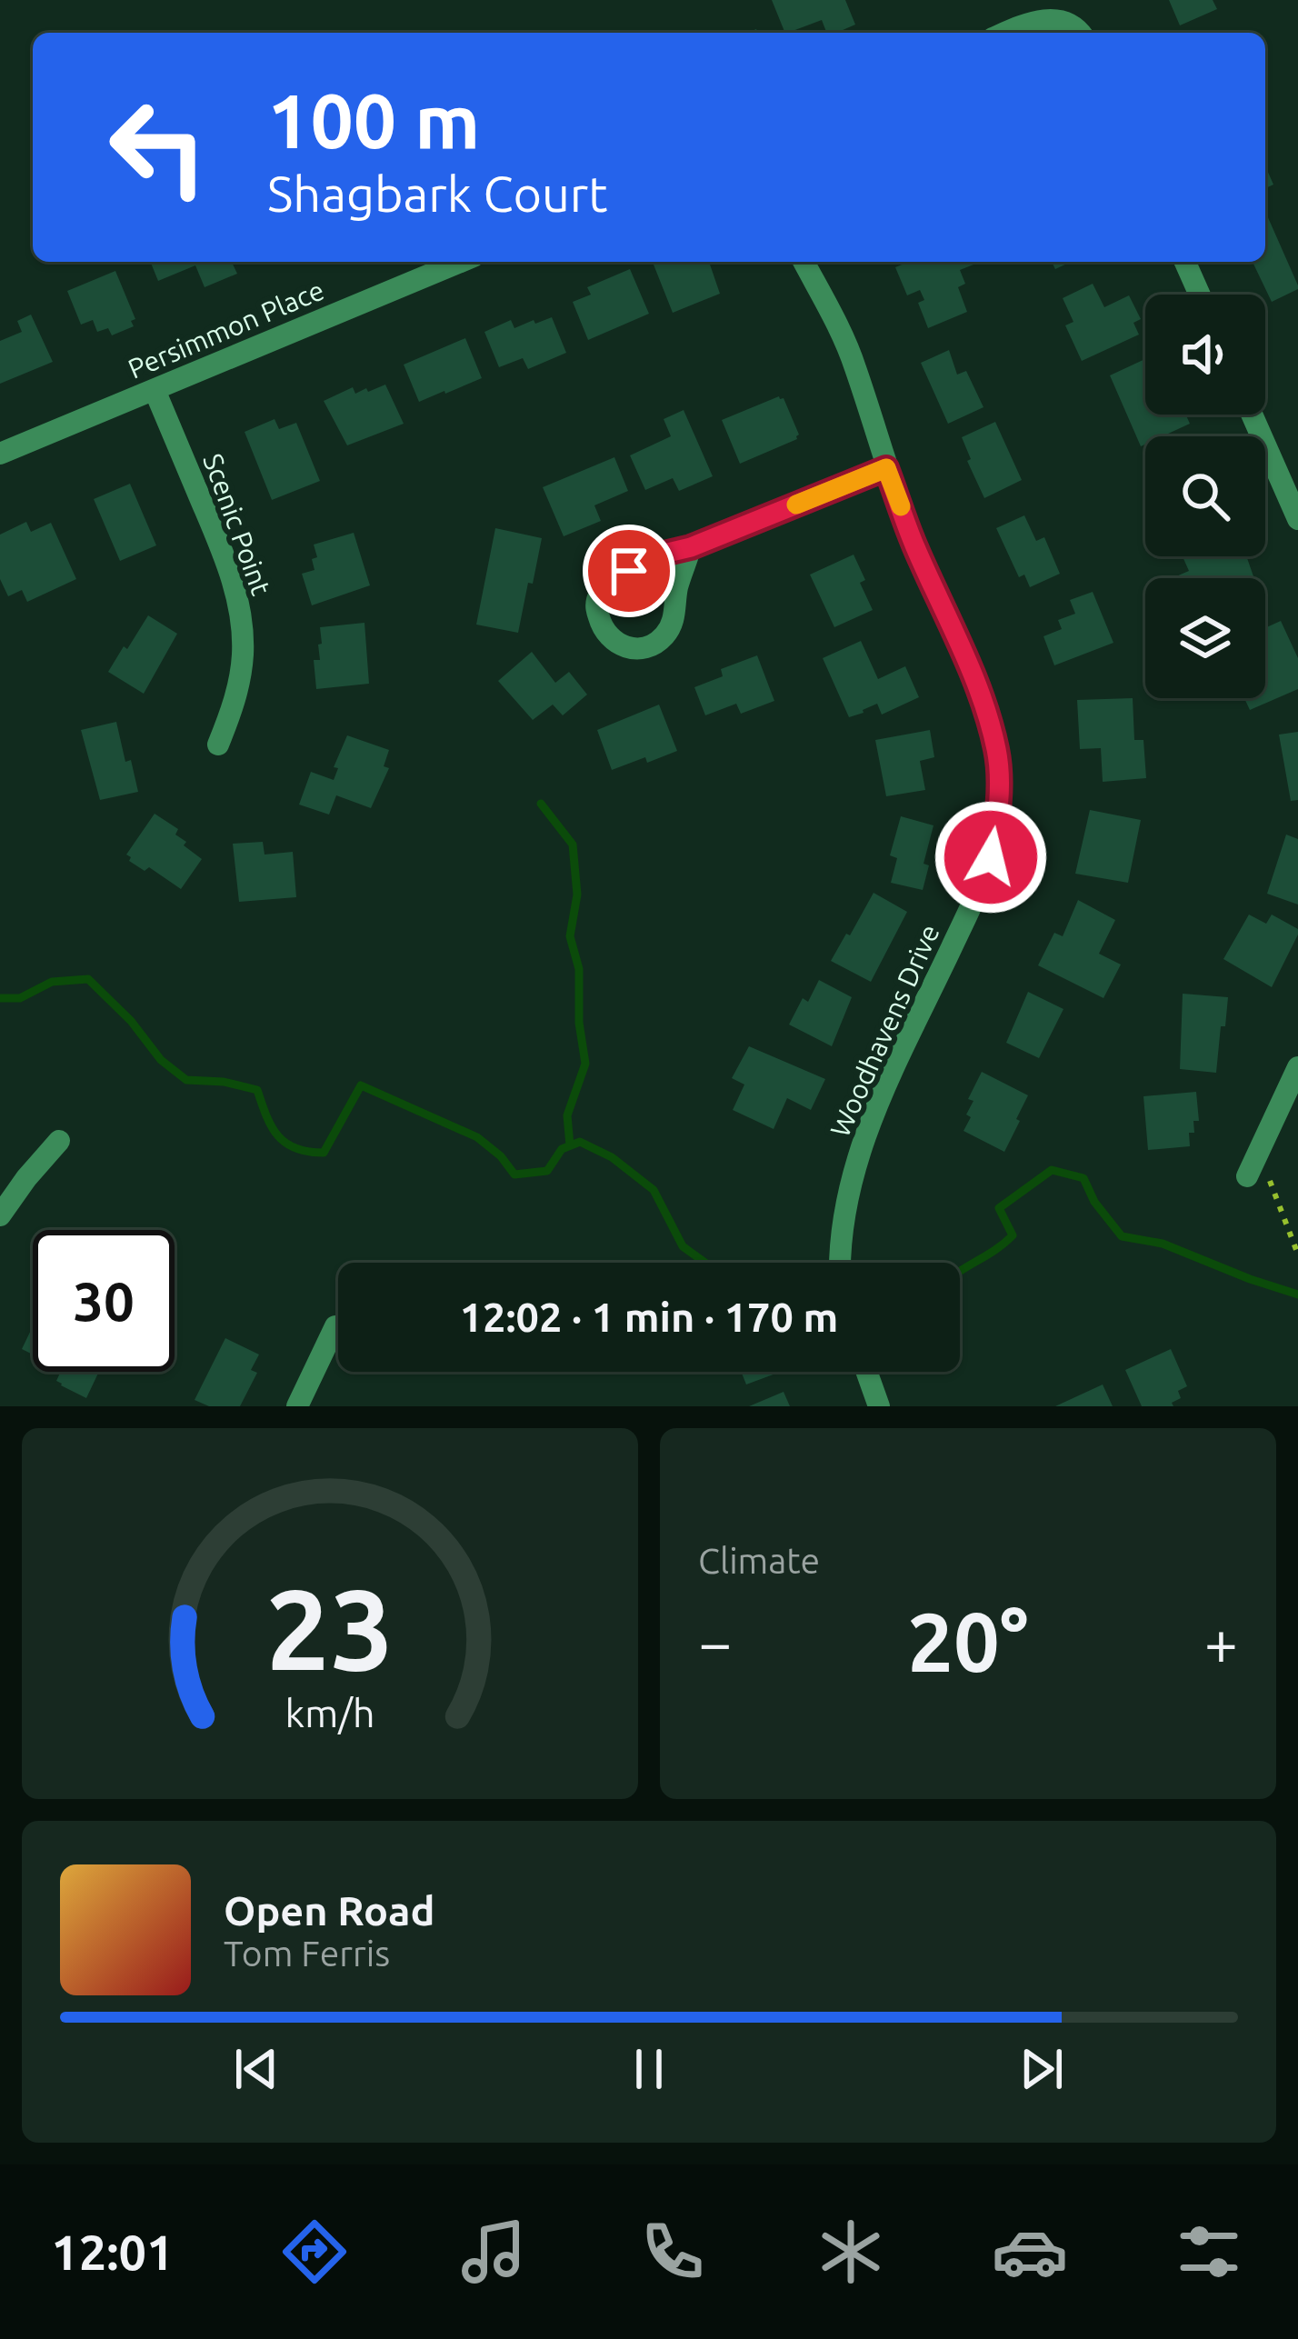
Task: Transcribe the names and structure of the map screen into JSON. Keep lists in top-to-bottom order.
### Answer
{
  "streets": {
    "street": ["Persimmon Place", "Scenic Point", "Woodhavens Drive"]
  },
  "crossings": [
    ["Persimmon Place", "Scenic Point"]
  ],
  "page": {
    "turn": ["100 m", "Shagbark Court"],
    "limit": "30",
    "trip": "12:02 · 1 min · 170 m",
    "tile": "Climate",
    "heat": ["−", "20°", "+"],
    "song": ["Open Road", "Tom Ferris"],
    "tabs": "12:01",
    "gauge": ["23", "km/h"]
  }
}
